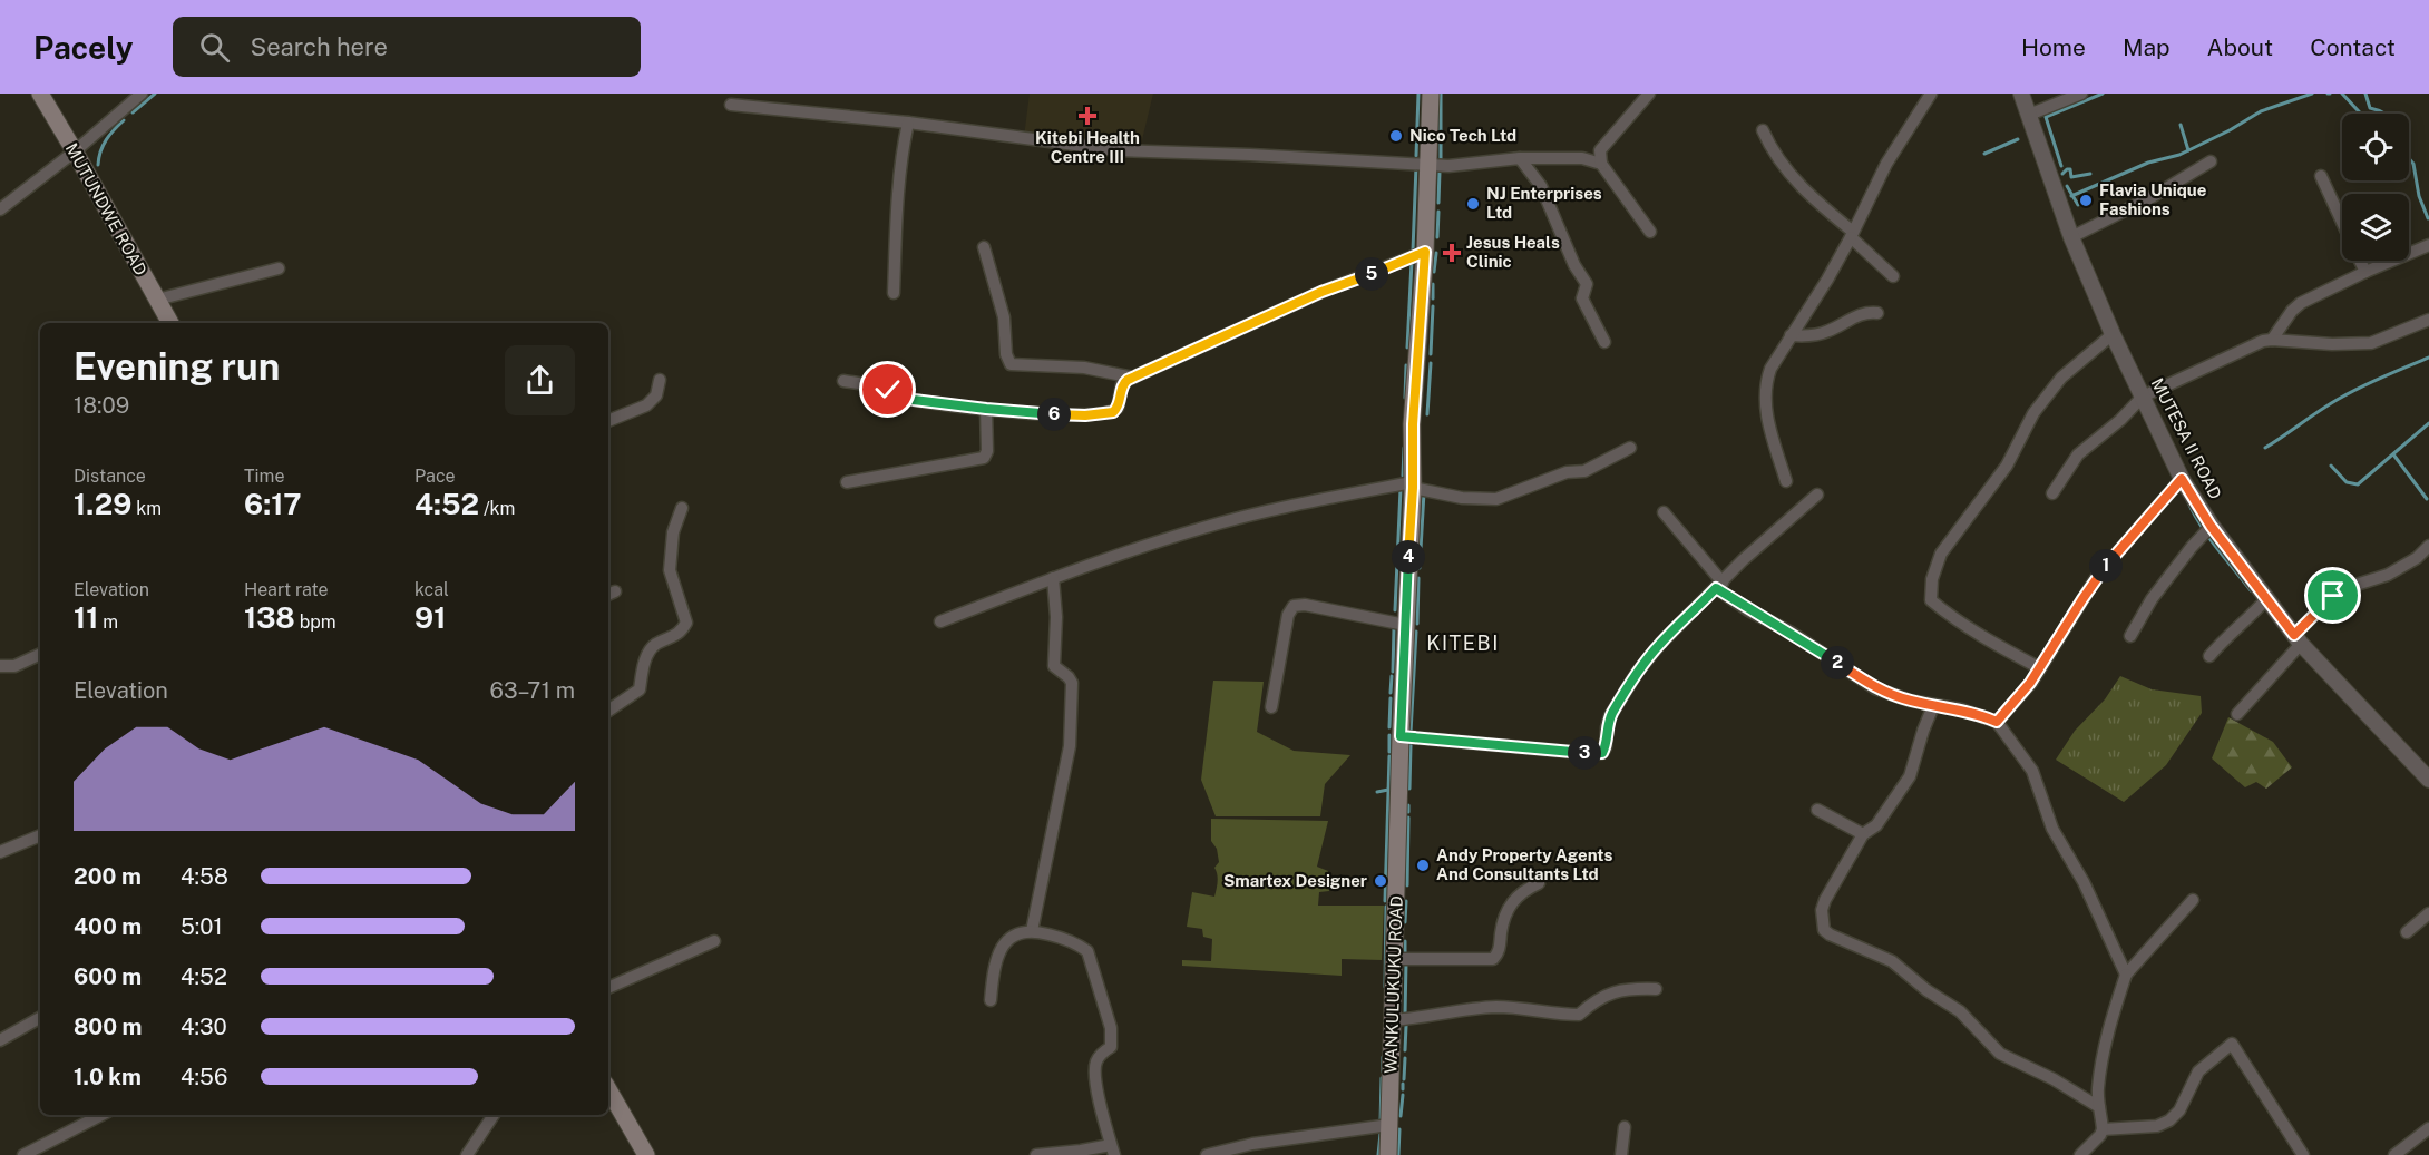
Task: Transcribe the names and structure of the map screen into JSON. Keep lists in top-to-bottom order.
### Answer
{
  "streets": {
    "main road": ["MUTUNDWE ROAD", "WANKULUKUKU ROAD"],
    "street": ["MUTESA II ROAD"]
  },
  "districts": ["KITEBI"],
  "places": {
    "health": ["Kitebi Health Centre III", "Jesus Heals Clinic"],
    "other": [
      "Nico Tech Ltd",
      "Flavia Unique Fashions",
      "NJ Enterprises Ltd",
      "Andy Property Agents And Consultants Ltd",
      "Smartex Designer"
    ]
  },
  "page": {
    "header": "Pacely",
    "search": "Search here",
    "nav": [
      "Home",
      "Map",
      "About",
      "Contact"
    ],
    "pins": [
      "5",
      "6",
      "4",
      "1",
      "2",
      "3"
    ],
    "heading": ["Evening run", "18:09"],
    "stats": [
      ["Distance", "1.29 km"],
      ["Time", "6:17"],
      ["Pace", "4:52 /km"],
      ["Elevation", "11 m"],
      ["Heart rate", "138 bpm"],
      ["kcal", "91"]
    ],
    "chart": ["Elevation", "63–71 m"],
    "list": [
      {
        "name": "200 m",
        "note": "4:58"
      },
      {
        "name": "400 m",
        "note": "5:01"
      },
      {
        "name": "600 m",
        "note": "4:52"
      },
      {
        "name": "800 m",
        "note": "4:30"
      },
      {
        "name": "1.0 km",
        "note": "4:56"
      }
    ]
  }
}
